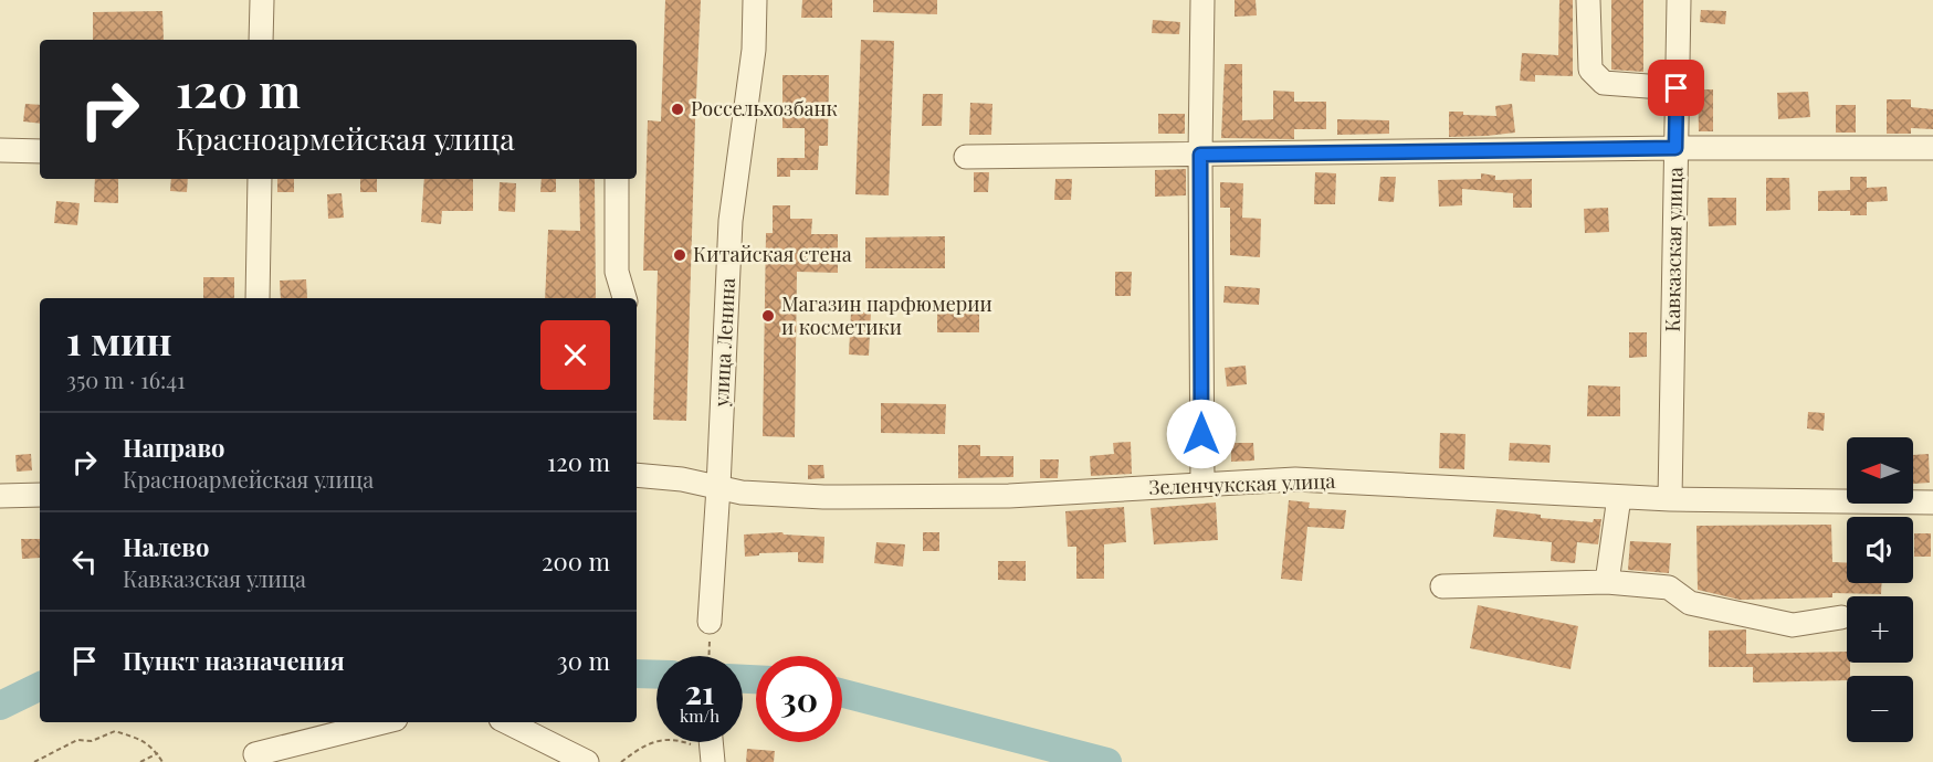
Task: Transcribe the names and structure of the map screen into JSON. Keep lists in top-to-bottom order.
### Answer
{
  "streets": {
    "street": ["Кавказская улица", "улица Ленина", "Зеленчукская улица"]
  },
  "crossings": [
    ["Кавказская улица", "Зеленчукская улица"],
    ["улица Ленина", "Зеленчукская улица"]
  ],
  "places": ["Россельхозбанк", "Китайская стена", "Магазин парфюмерии и косметики"],
  "north": "left",
  "page": {
    "turn": ["120 m", "Красноармейская улица"],
    "heading": ["1 мин", "350 m · 16:41"],
    "list": [
      {
        "name": "Направо",
        "note": "Красноармейская улица",
        "value": "120 m"
      },
      {
        "name": "Налево",
        "note": "Кавказская улица",
        "value": "200 m"
      },
      {
        "name": "Пункт назначения",
        "value": "30 m"
      }
    ],
    "map_buttons": ["+", "−"],
    "speed": "21 km/h",
    "limit": "30"
  }
}
